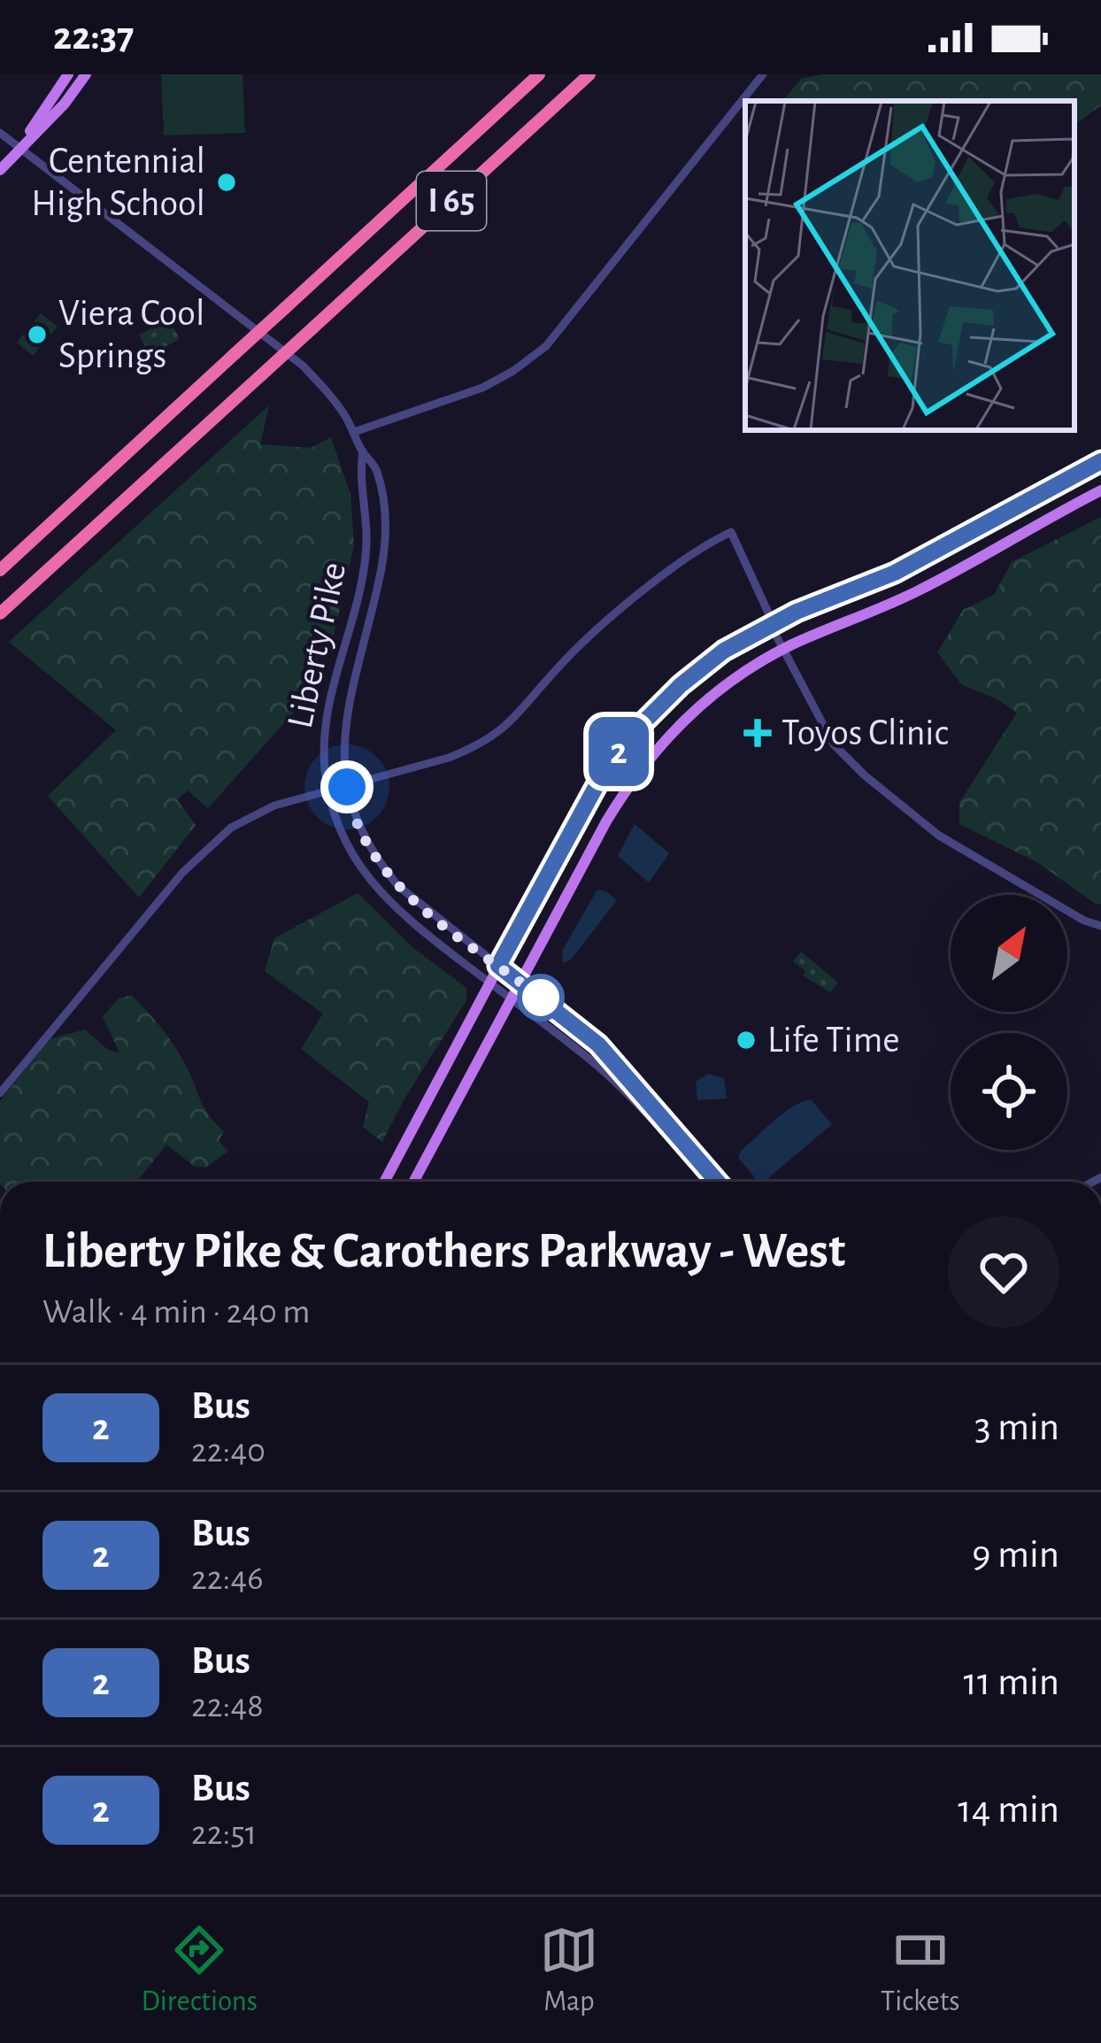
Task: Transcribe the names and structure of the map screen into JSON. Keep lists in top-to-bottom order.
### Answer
{
  "streets": {
    "highway": ["I 65"],
    "street": ["Liberty Pike"]
  },
  "places": {
    "other": ["Centennial High School", "Viera Cool Springs", "Life Time"],
    "health": ["Toyos Clinic"]
  },
  "lines": ["bus line 2"],
  "north": "top right",
  "page": {
    "status": "22:37",
    "on_map": "2",
    "heading": ["Liberty Pike & Carothers Parkway - West", "Walk · 4 min · 240 m"],
    "list": [
      {
        "mark": "2",
        "name": "Bus",
        "note": "22:40",
        "value": "3 min"
      },
      {
        "mark": "2",
        "name": "Bus",
        "note": "22:46",
        "value": "9 min"
      },
      {
        "mark": "2",
        "name": "Bus",
        "note": "22:48",
        "value": "11 min"
      },
      {
        "mark": "2",
        "name": "Bus",
        "note": "22:51",
        "value": "14 min"
      }
    ],
    "tabs": ["Directions", "Map", "Tickets"]
  }
}
